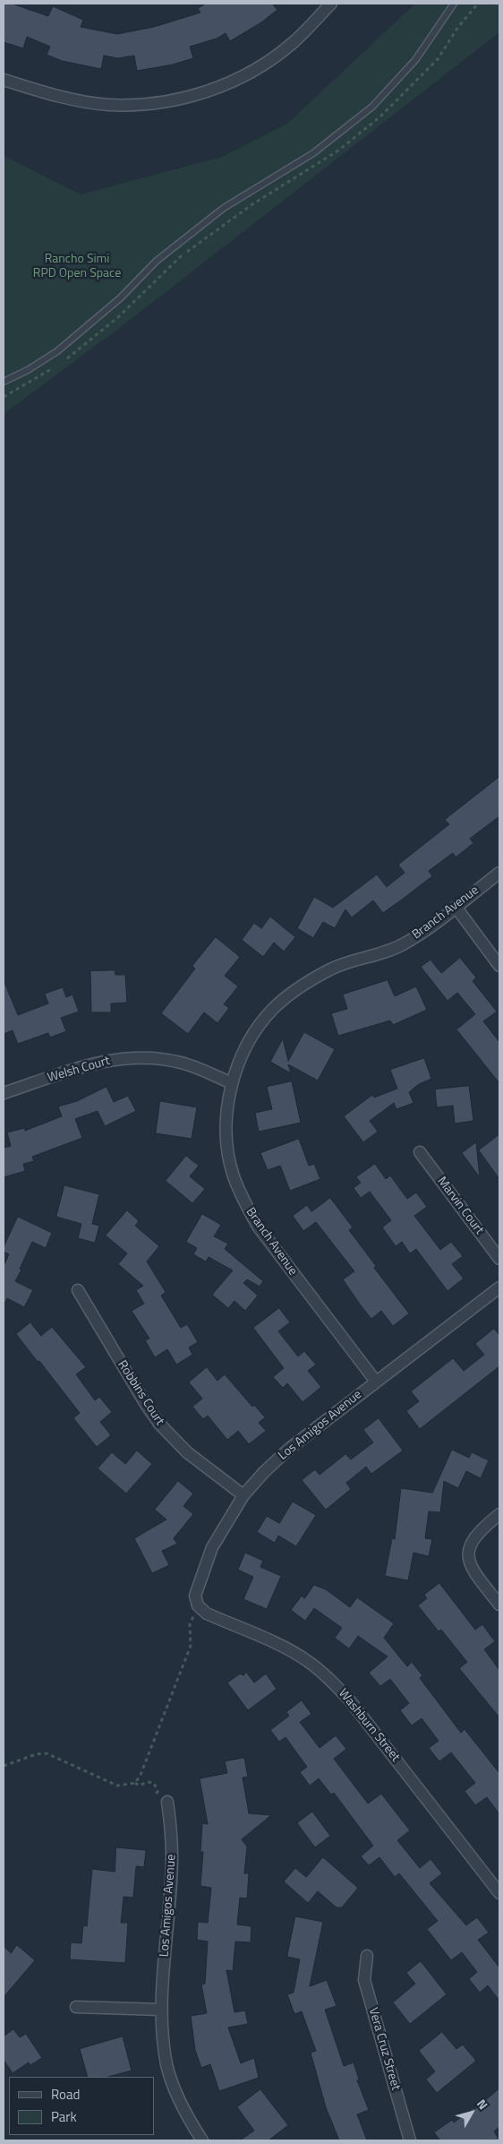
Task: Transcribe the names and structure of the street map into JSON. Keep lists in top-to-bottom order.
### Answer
{
  "streets": {
    "street": [
      "Branch Avenue",
      "Welsh Court",
      "Marvin Court",
      "Robbins Court",
      "Los Amigos Avenue",
      "Washburn Street",
      "Vera Cruz Street"
    ]
  },
  "crossings": [
    ["Branch Avenue", "Welsh Court"],
    ["Branch Avenue", "Los Amigos Avenue"],
    ["Robbins Court", "Los Amigos Avenue"],
    ["Los Amigos Avenue", "Washburn Street"]
  ],
  "parks": ["Rancho Simi RPD Open Space"],
  "legend": ["Road", "Park"],
  "north": "top right"
}
